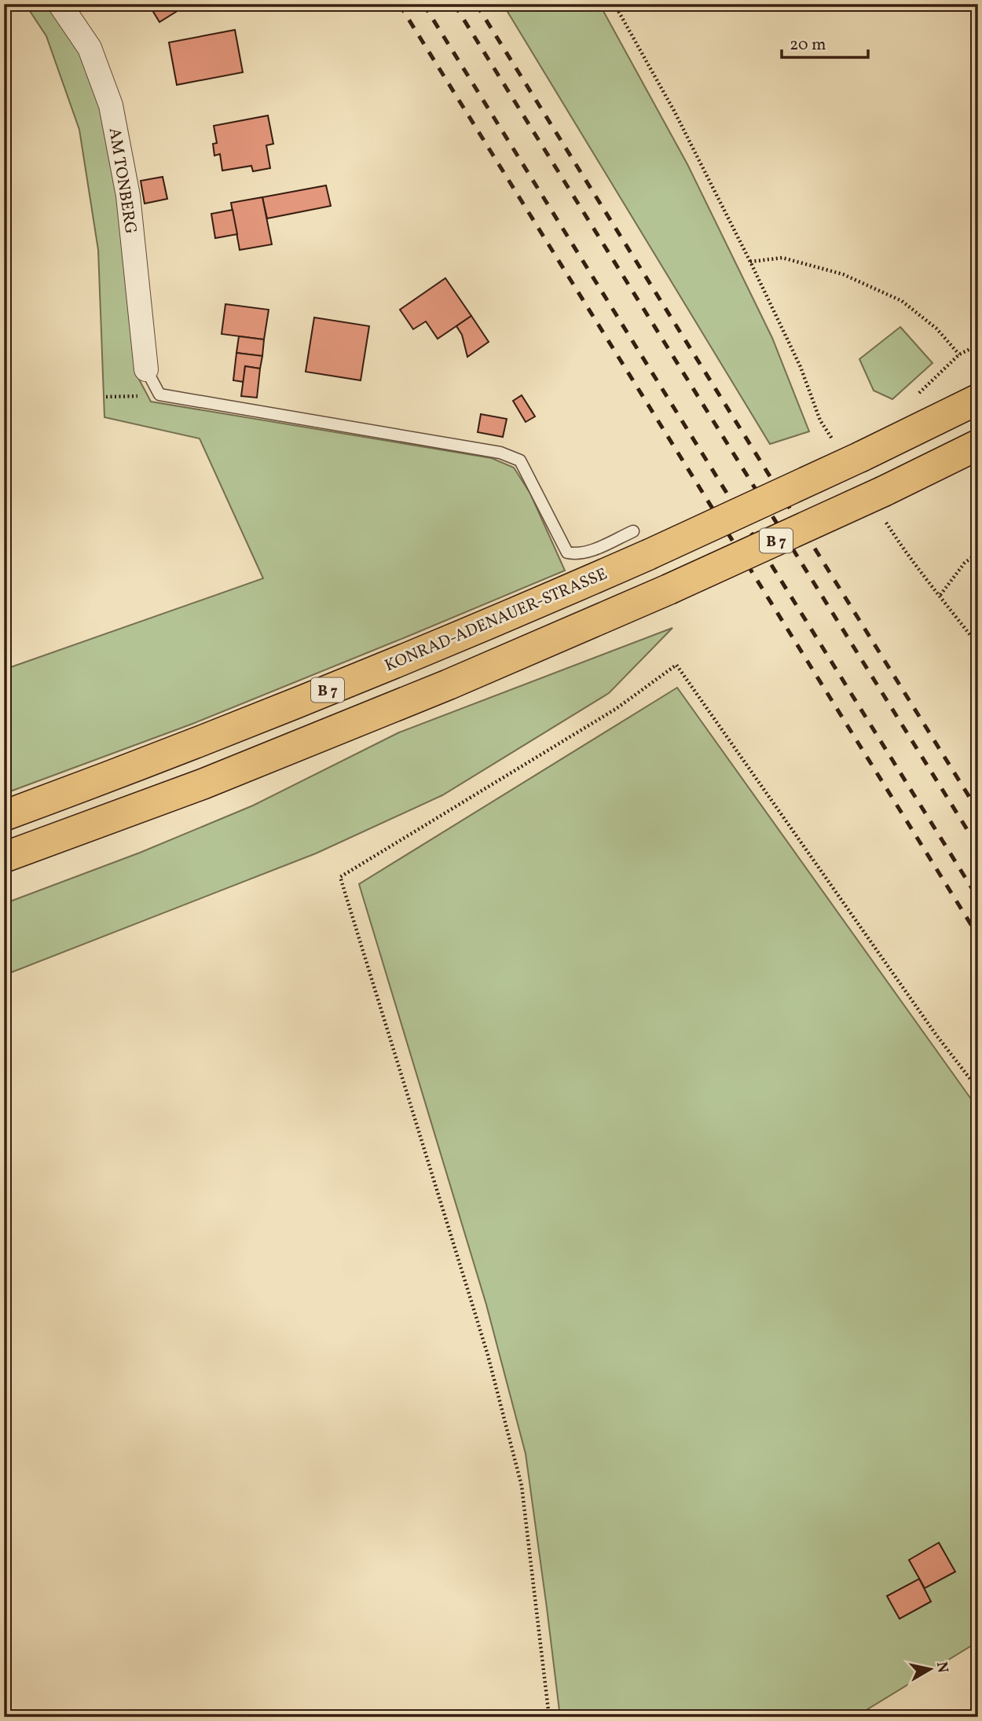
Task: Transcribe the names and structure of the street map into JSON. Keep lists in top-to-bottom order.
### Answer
{
  "streets": {
    "highway": ["B 7", "KONRAD-ADENAUER-STRASSE"],
    "street": ["AM TONBERG"]
  },
  "scale_bar": "20 m",
  "north": "right"
}
